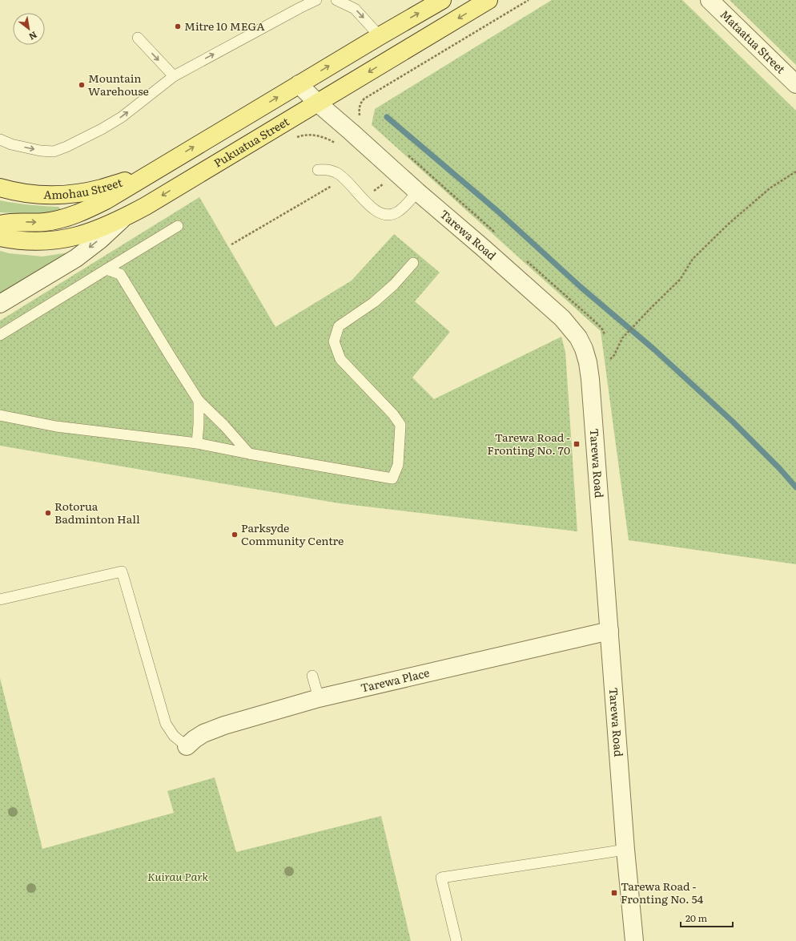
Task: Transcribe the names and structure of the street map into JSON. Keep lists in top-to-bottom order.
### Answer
{
  "streets": {
    "main road": ["Pukuatua Street", "Amohau Street"],
    "street": ["Mataatua Street", "Tarewa Road", "Tarewa Place"]
  },
  "crossings": [
    ["Pukuatua Street", "Tarewa Road"],
    ["Tarewa Road", "Tarewa Place"]
  ],
  "parks": ["Kuirau Park"],
  "places": {
    "other": [
      "Mitre 10 MEGA",
      "Mountain Warehouse",
      "Rotorua Badminton Hall",
      "Parksyde Community Centre"
    ],
    "transit": ["Tarewa Road - Fronting No. 70", "Tarewa Road - Fronting No. 54"]
  },
  "scale_bar": "20 m",
  "north": "bottom right"
}
